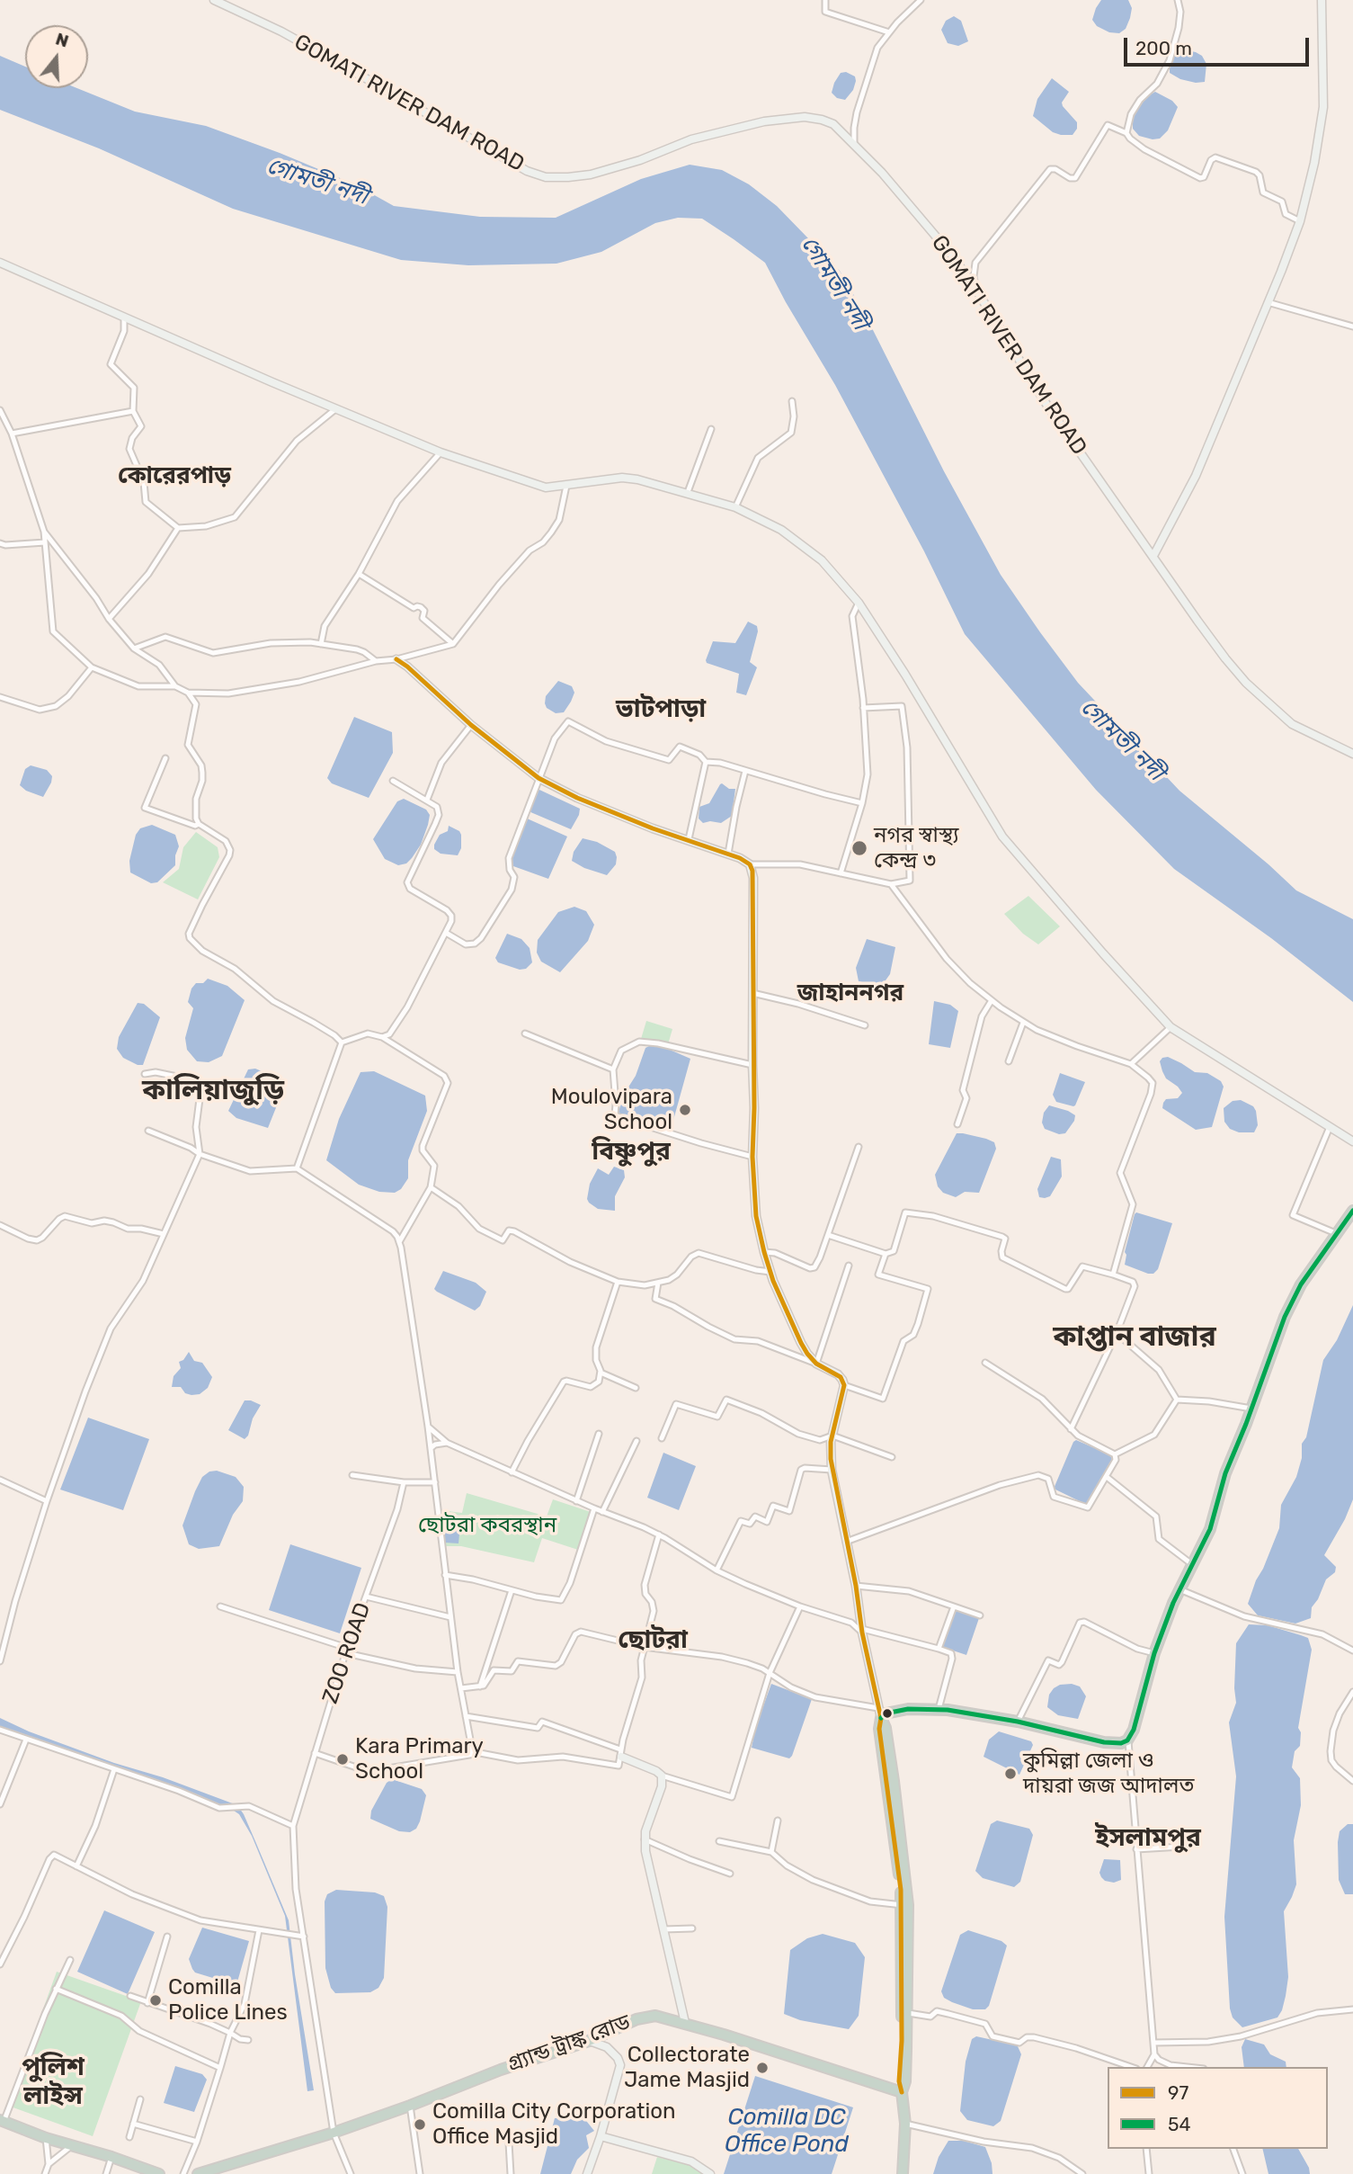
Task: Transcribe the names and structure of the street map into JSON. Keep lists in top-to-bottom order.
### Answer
{
  "streets": {
    "highway": ["গ্র্যান্ড ট্রাঙ্ক রোড"],
    "street": ["GOMATI RIVER DAM ROAD", "ZOO ROAD"]
  },
  "crossings": [
    ["ZOO ROAD", "গ্র্যান্ড ট্রাঙ্ক রোড"]
  ],
  "districts": [
    "কোরেরপাড়",
    "ভাটপাড়া",
    "জাহাননগর",
    "কালিয়াজুড়ি",
    "বিষ্ণুপুর",
    "কাপ্তান বাজার",
    "ছোটরা",
    "ইসলামপুর",
    "পুলিশ লাইন্স"
  ],
  "water": ["গোমতী নদী", "Comilla DC Office Pond"],
  "parks": ["ছোটরা কবরস্থান"],
  "places": [
    "নগর স্বাস্থ্য কেন্দ্র ৩",
    "Moulovipara School",
    "Kara Primary School",
    "কুমিল্লা জেলা ও দায়রা জজ আদালত",
    "Comilla Police Lines",
    "Collectorate Jame Masjid",
    "Comilla City Corporation Office Masjid"
  ],
  "lines": ["transit line 97", "transit line 54"],
  "legend": ["97", "54"],
  "scale_bar": "200 m",
  "north": "top"
}
